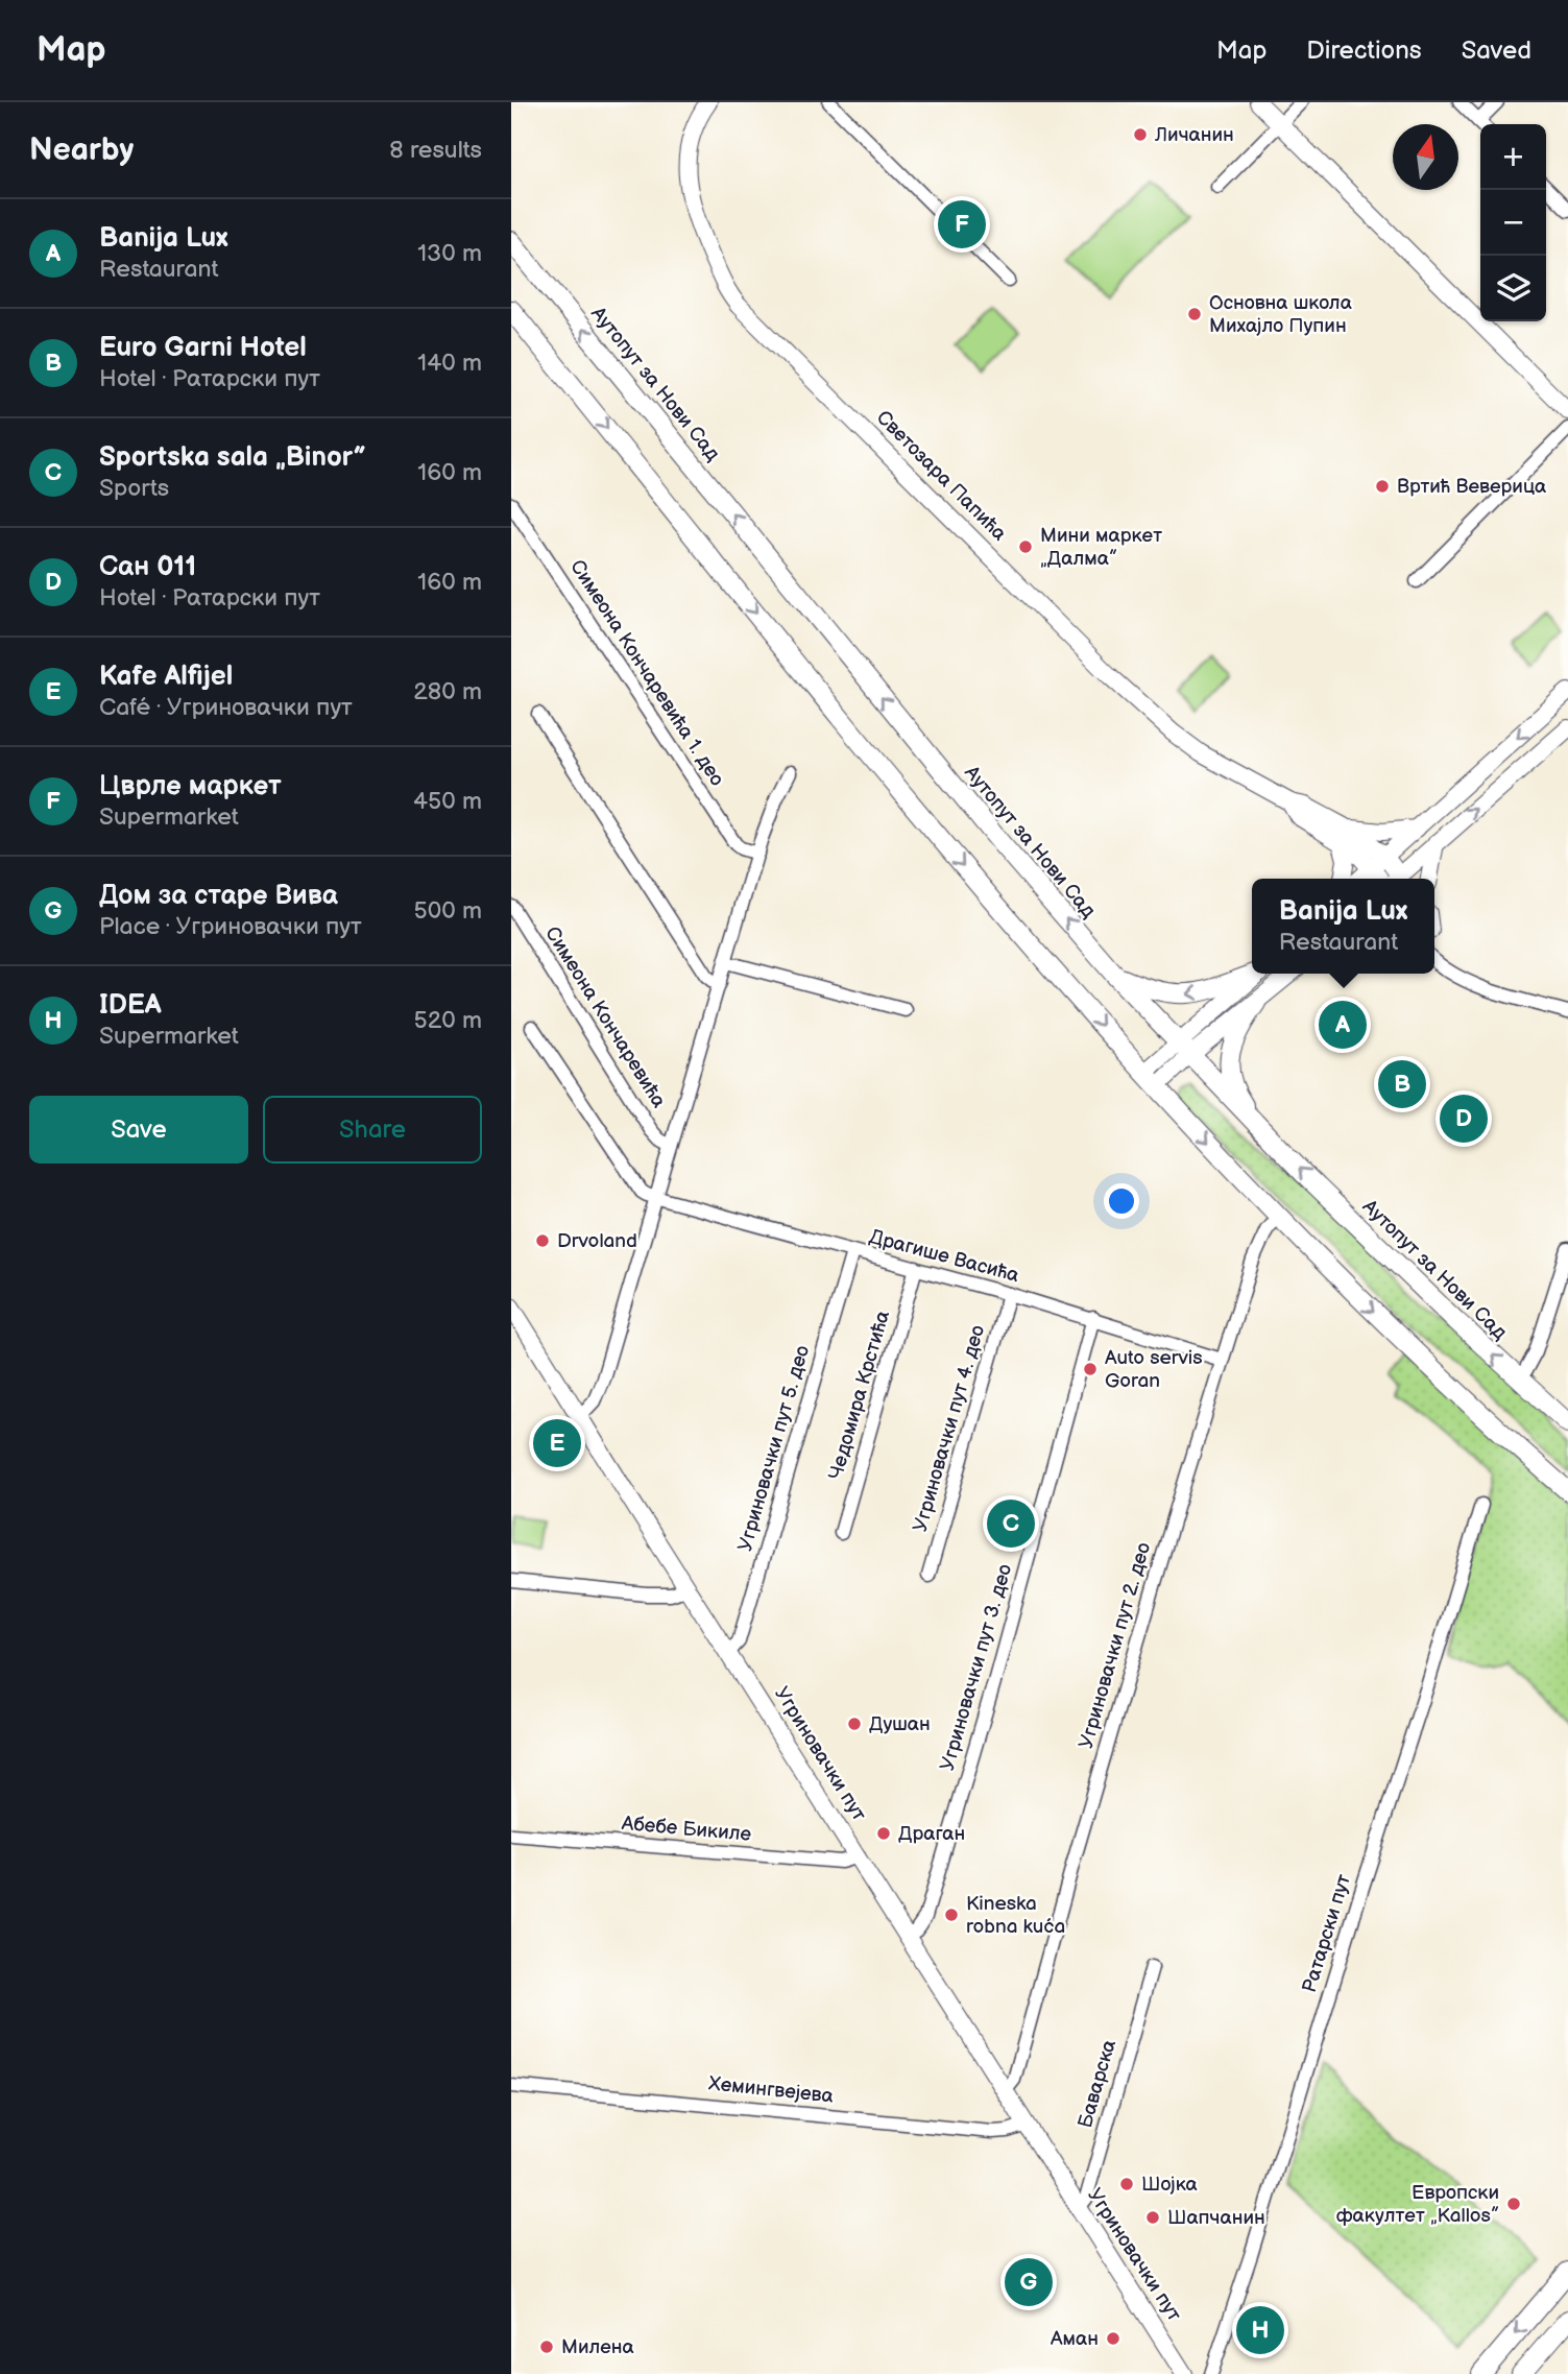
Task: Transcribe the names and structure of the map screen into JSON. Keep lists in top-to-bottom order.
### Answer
{
  "streets": {
    "main road": ["Аутопут за Нови Сад"],
    "street": [
      "Светозара Папића",
      "Симеона Кончаревића 1. део",
      "Симеона Кончаревића",
      "Драгише Васића",
      "Чедомира Крстића",
      "Угриновачки пут 4. део",
      "Угриновачки пут 5. део",
      "Угриновачки пут 2. део",
      "Угриновачки пут 3. део",
      "Угриновачки пут",
      "Абебе Бикиле",
      "Ратарски пут",
      "Баварска",
      "Хемингвејева"
    ]
  },
  "crossings": [
    ["Драгише Васића", "Чедомира Крстића"],
    ["Драгише Васића", "Угриновачки пут 4. део"],
    ["Драгише Васића", "Угриновачки пут 5. део"],
    ["Драгише Васића", "Угриновачки пут 2. део"],
    ["Драгише Васића", "Угриновачки пут 3. део"],
    ["Угриновачки пут 5. део", "Угриновачки пут"],
    ["Угриновачки пут 2. део", "Угриновачки пут"],
    ["Угриновачки пут 3. део", "Угриновачки пут"],
    ["Угриновачки пут", "Абебе Бикиле"],
    ["Угриновачки пут", "Баварска"],
    ["Угриновачки пут", "Хемингвејева"]
  ],
  "places": [
    "Личанин",
    "Основна школа Михајло Пупин",
    "Вртић Веверица",
    "Мини маркет „Далма”",
    "Drvoland",
    "Auto servis Goran",
    "Душан",
    "Драган",
    "Kineska robna kuća",
    "Шојка",
    "Европски факултет „Kallos”",
    "Шапчанин",
    "Аман",
    "Милена"
  ],
  "north": "top",
  "page": {
    "header": "Map",
    "nav": ["Map", "Directions", "Saved"],
    "heading": ["Nearby", "8 results"],
    "map_buttons": ["+", "−"],
    "pins": [
      "F",
      "A",
      "B",
      "D",
      "E",
      "C",
      "G",
      "H"
    ],
    "list": [
      {
        "mark": "A",
        "name": "Banija Lux",
        "note": "Restaurant",
        "value": "130 m"
      },
      {
        "mark": "B",
        "name": "Euro Garni Hotel",
        "note": "Hotel · Ратарски пут",
        "value": "140 m"
      },
      {
        "mark": "C",
        "name": "Sportska sala „Binor”",
        "note": "Sports",
        "value": "160 m"
      },
      {
        "mark": "D",
        "name": "Сан 011",
        "note": "Hotel · Ратарски пут",
        "value": "160 m"
      },
      {
        "mark": "E",
        "name": "Kafe Alfijel",
        "note": "Café · Угриновачки пут",
        "value": "280 m"
      },
      {
        "mark": "F",
        "name": "Цврле маркет",
        "note": "Supermarket",
        "value": "450 m"
      },
      {
        "mark": "G",
        "name": "Дом за старе Вива",
        "note": "Place · Угриновачки пут",
        "value": "500 m"
      },
      {
        "mark": "H",
        "name": "IDEA",
        "note": "Supermarket",
        "value": "520 m"
      }
    ],
    "popup": ["Banija Lux", "Restaurant"],
    "buttons": ["Save", "Share"]
  }
}
